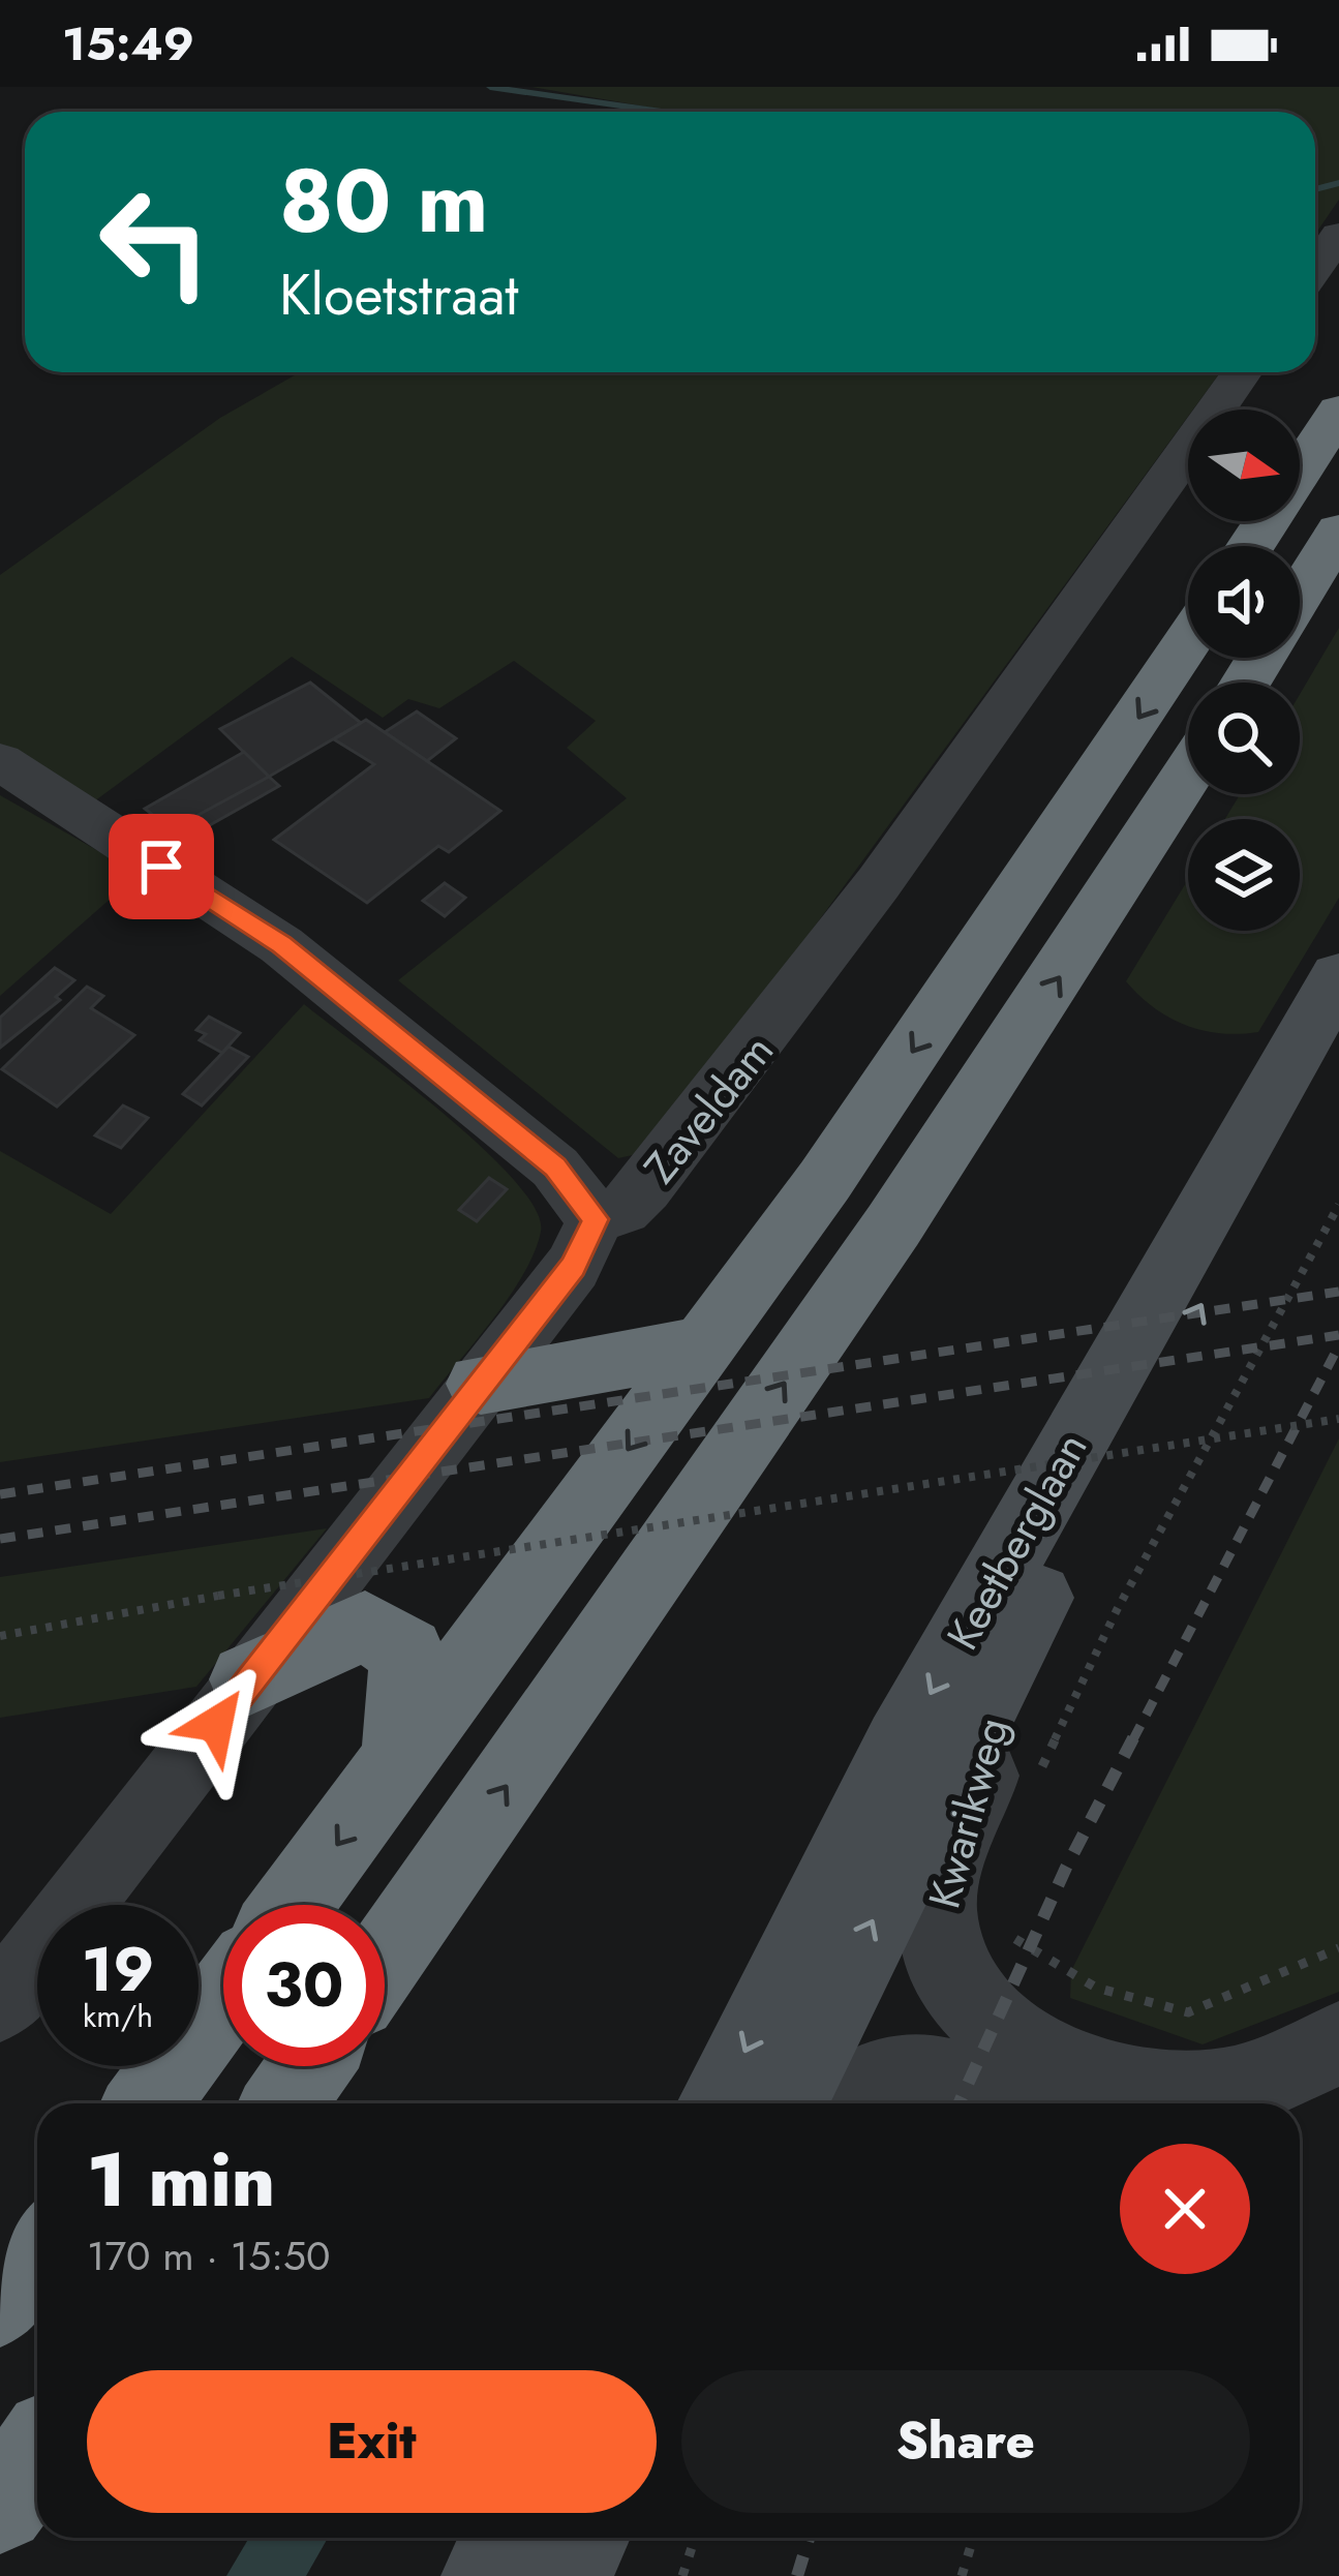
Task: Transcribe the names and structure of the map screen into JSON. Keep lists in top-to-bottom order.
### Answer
{
  "streets": {
    "main road": ["Keetberglaan"],
    "street": ["Zaveldam", "Kwarikweg"]
  },
  "crossings": [
    ["Keetberglaan", "Kwarikweg"]
  ],
  "north": "right",
  "page": {
    "status": "15:49",
    "turn": ["80 m", "Kloetstraat"],
    "speed": "19 km/h",
    "limit": "30",
    "heading": ["1 min", "170 m · 15:50"],
    "buttons": ["Exit", "Share"]
  }
}
